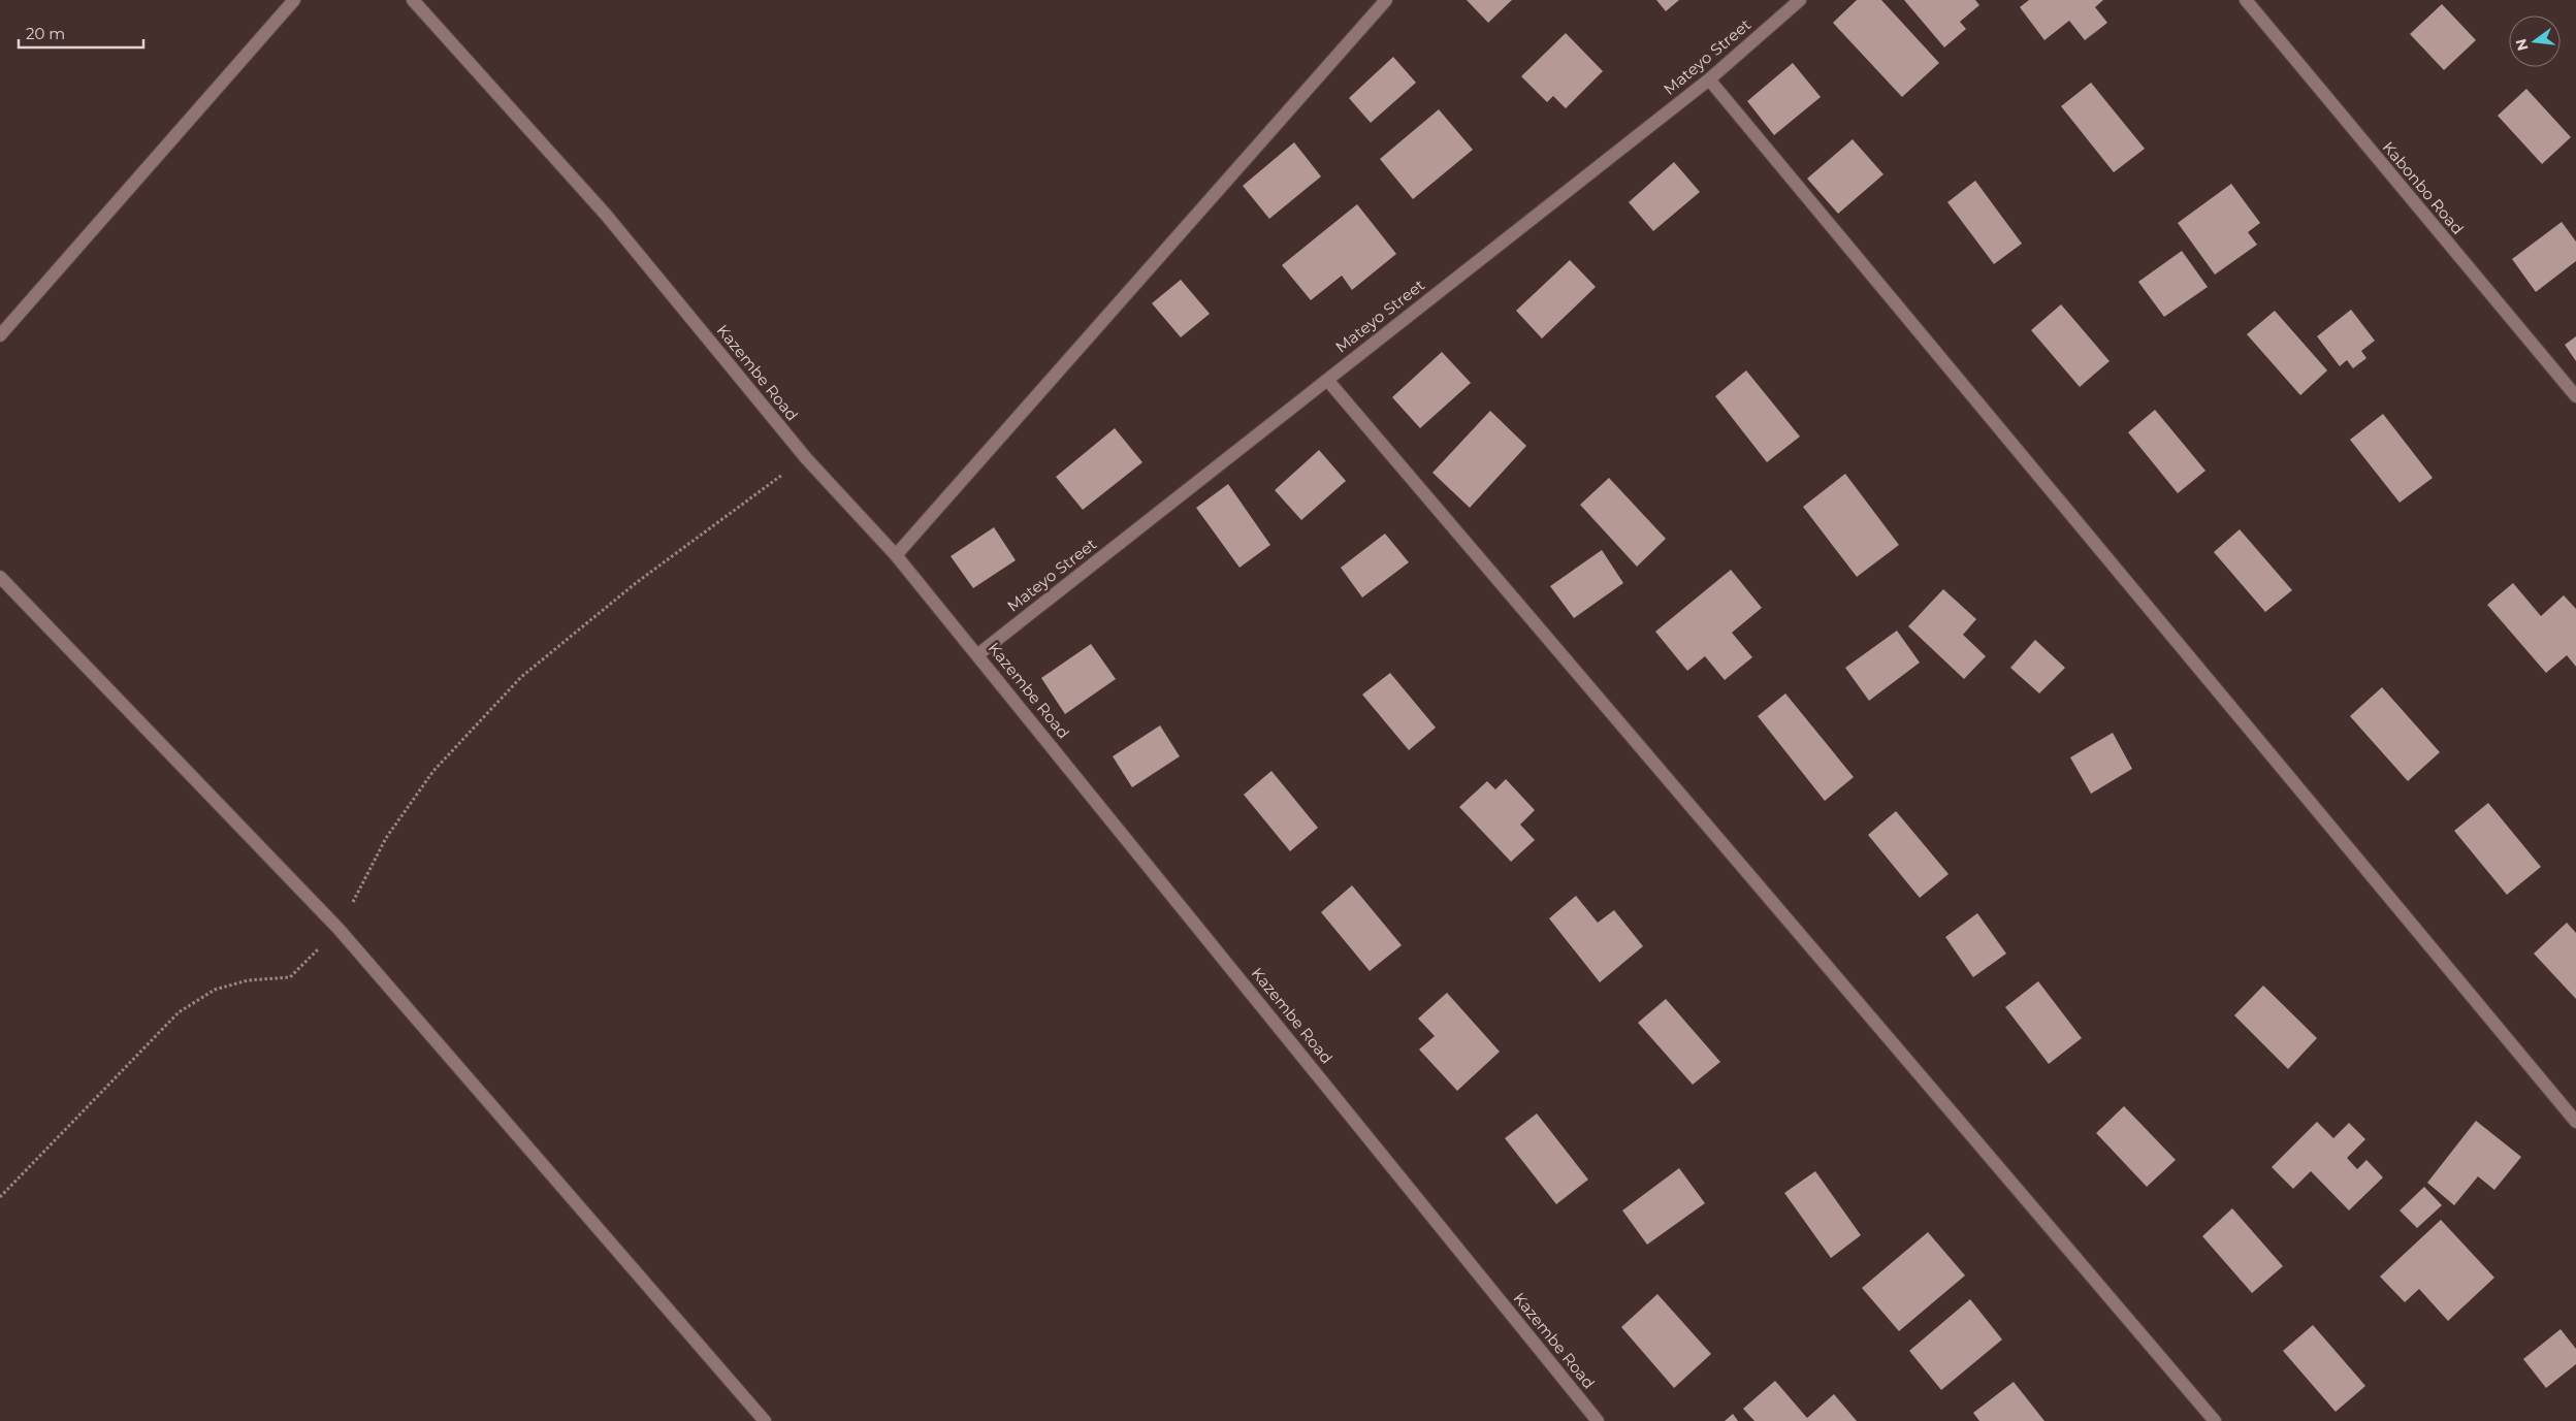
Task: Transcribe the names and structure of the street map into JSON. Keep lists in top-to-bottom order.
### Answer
{
  "streets": {
    "street": ["Mateyo Street", "Kabonbo Road", "Kazembe Road"]
  },
  "crossings": [
    ["Mateyo Street", "Kazembe Road"]
  ],
  "scale_bar": "20 m",
  "north": "left"
}
